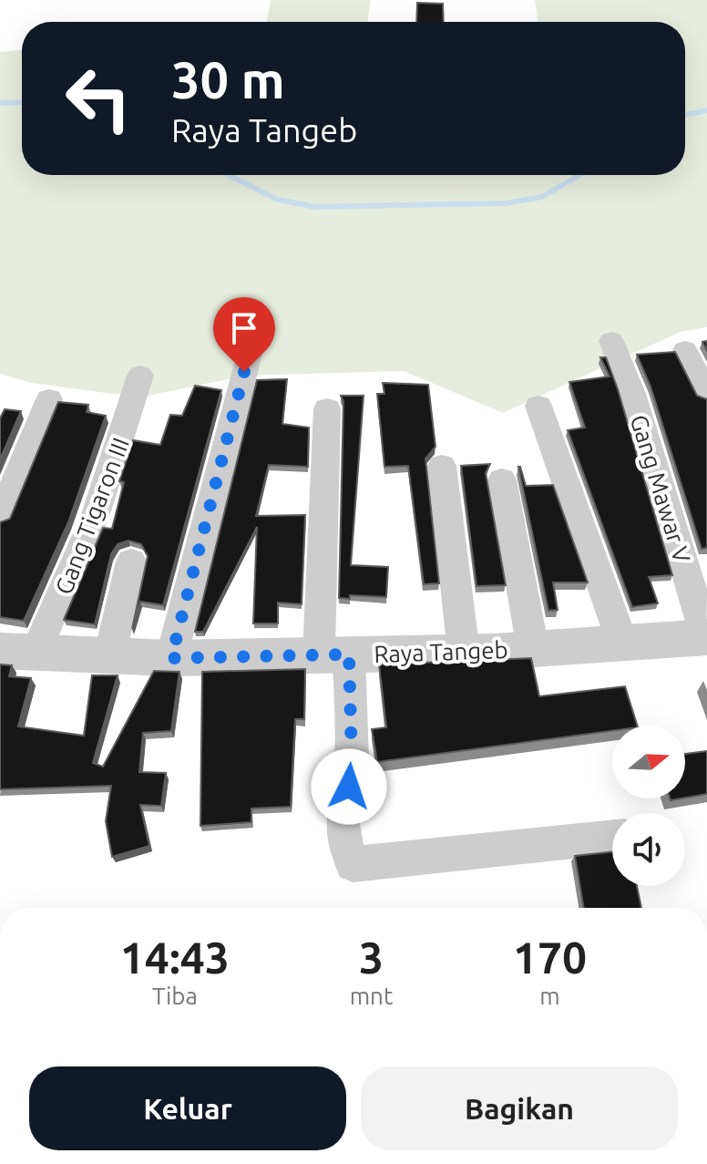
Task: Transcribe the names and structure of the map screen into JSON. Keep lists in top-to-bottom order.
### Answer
{
  "streets": {
    "street": ["Gang Mawar V", "Gang Tigaron III", "Raya Tangeb"]
  },
  "crossings": [
    ["Gang Mawar V", "Raya Tangeb"],
    ["Gang Tigaron III", "Raya Tangeb"]
  ],
  "north": "right",
  "page": {
    "turn": ["30 m", "Raya Tangeb"],
    "eta": [
      "14:43",
      "Tiba",
      "3",
      "mnt",
      "170",
      "m"
    ],
    "buttons": ["Keluar", "Bagikan"]
  }
}
